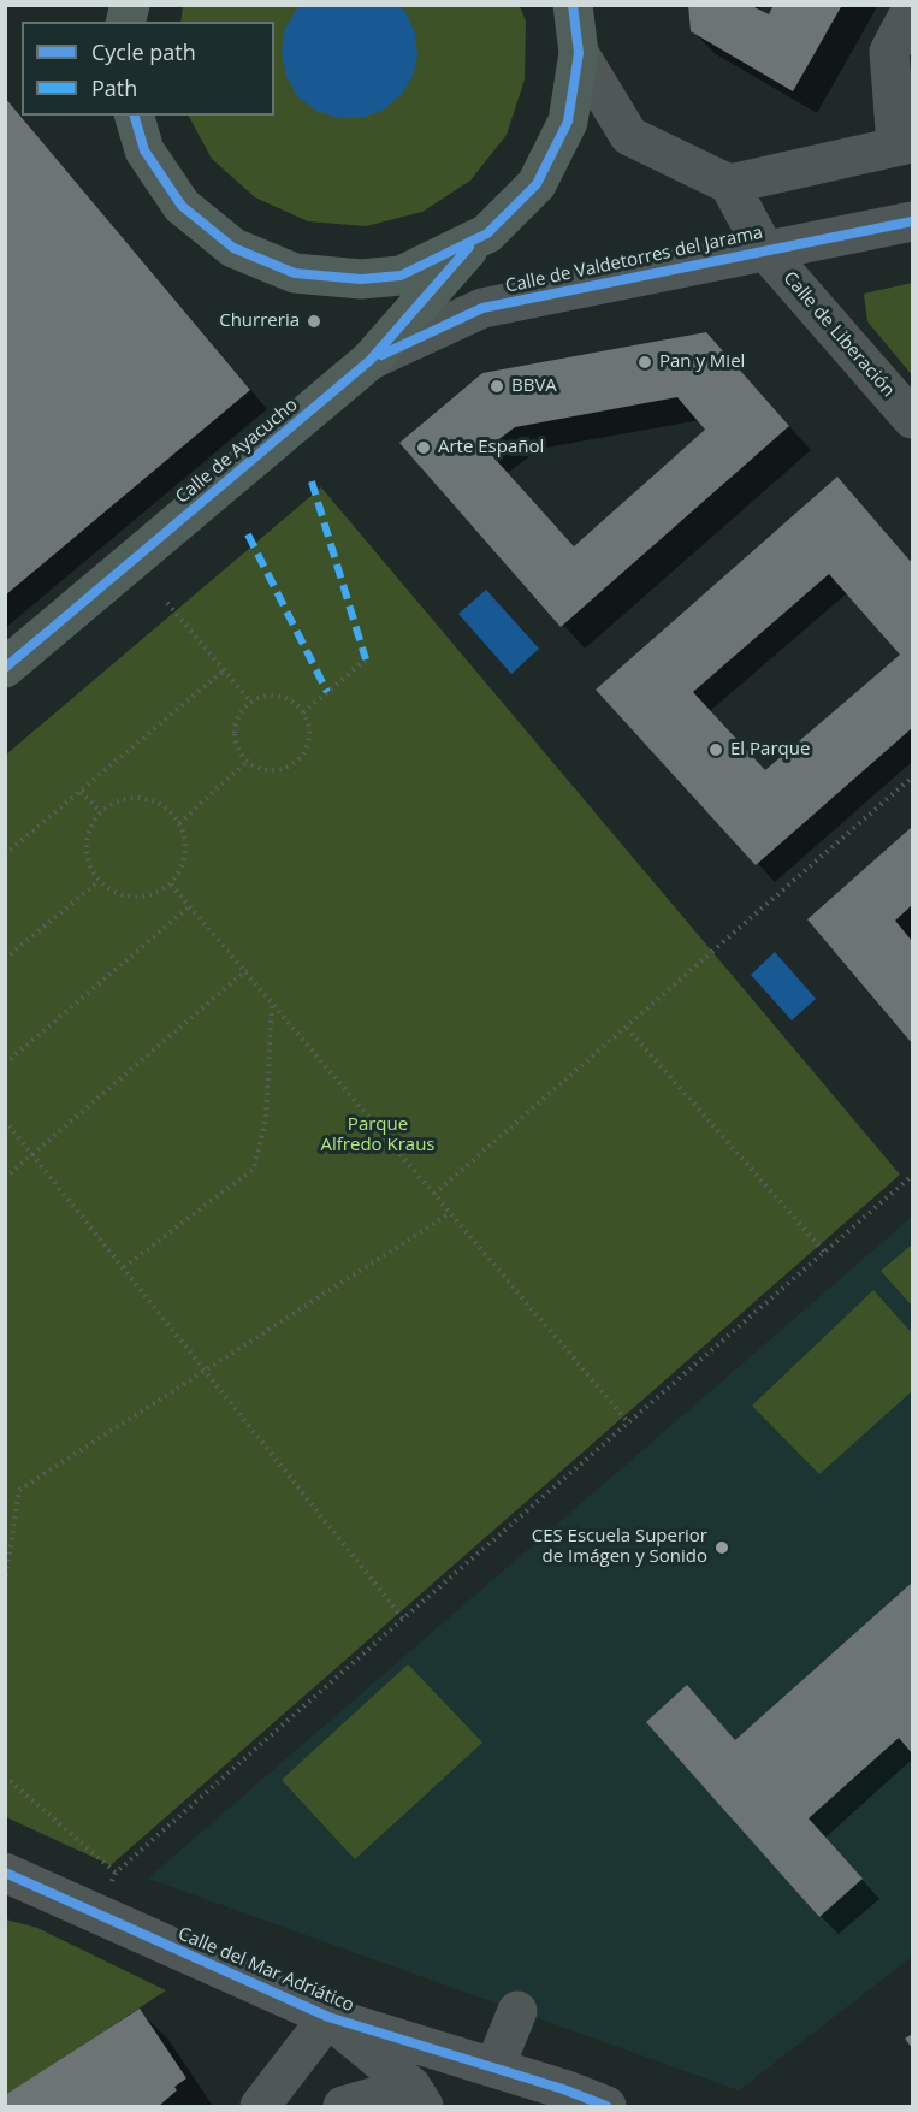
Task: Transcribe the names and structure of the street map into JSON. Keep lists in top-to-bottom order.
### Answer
{
  "streets": {
    "main road": ["Calle de Ayacucho"],
    "street": ["Calle de Valdetorres del Jarama", "Calle de Liberación", "Calle del Mar Adriático"]
  },
  "crossings": [
    ["Calle de Valdetorres del Jarama", "Calle de Liberación"],
    ["Calle de Valdetorres del Jarama", "Calle de Ayacucho"]
  ],
  "parks": ["Parque Alfredo Kraus"],
  "places": [
    "Churreria",
    "Pan y Miel",
    "BBVA",
    "Arte Español",
    "El Parque",
    "CES Escuela Superior de Imágen y Sonido"
  ],
  "legend": ["Cycle path", "Path"]
}
